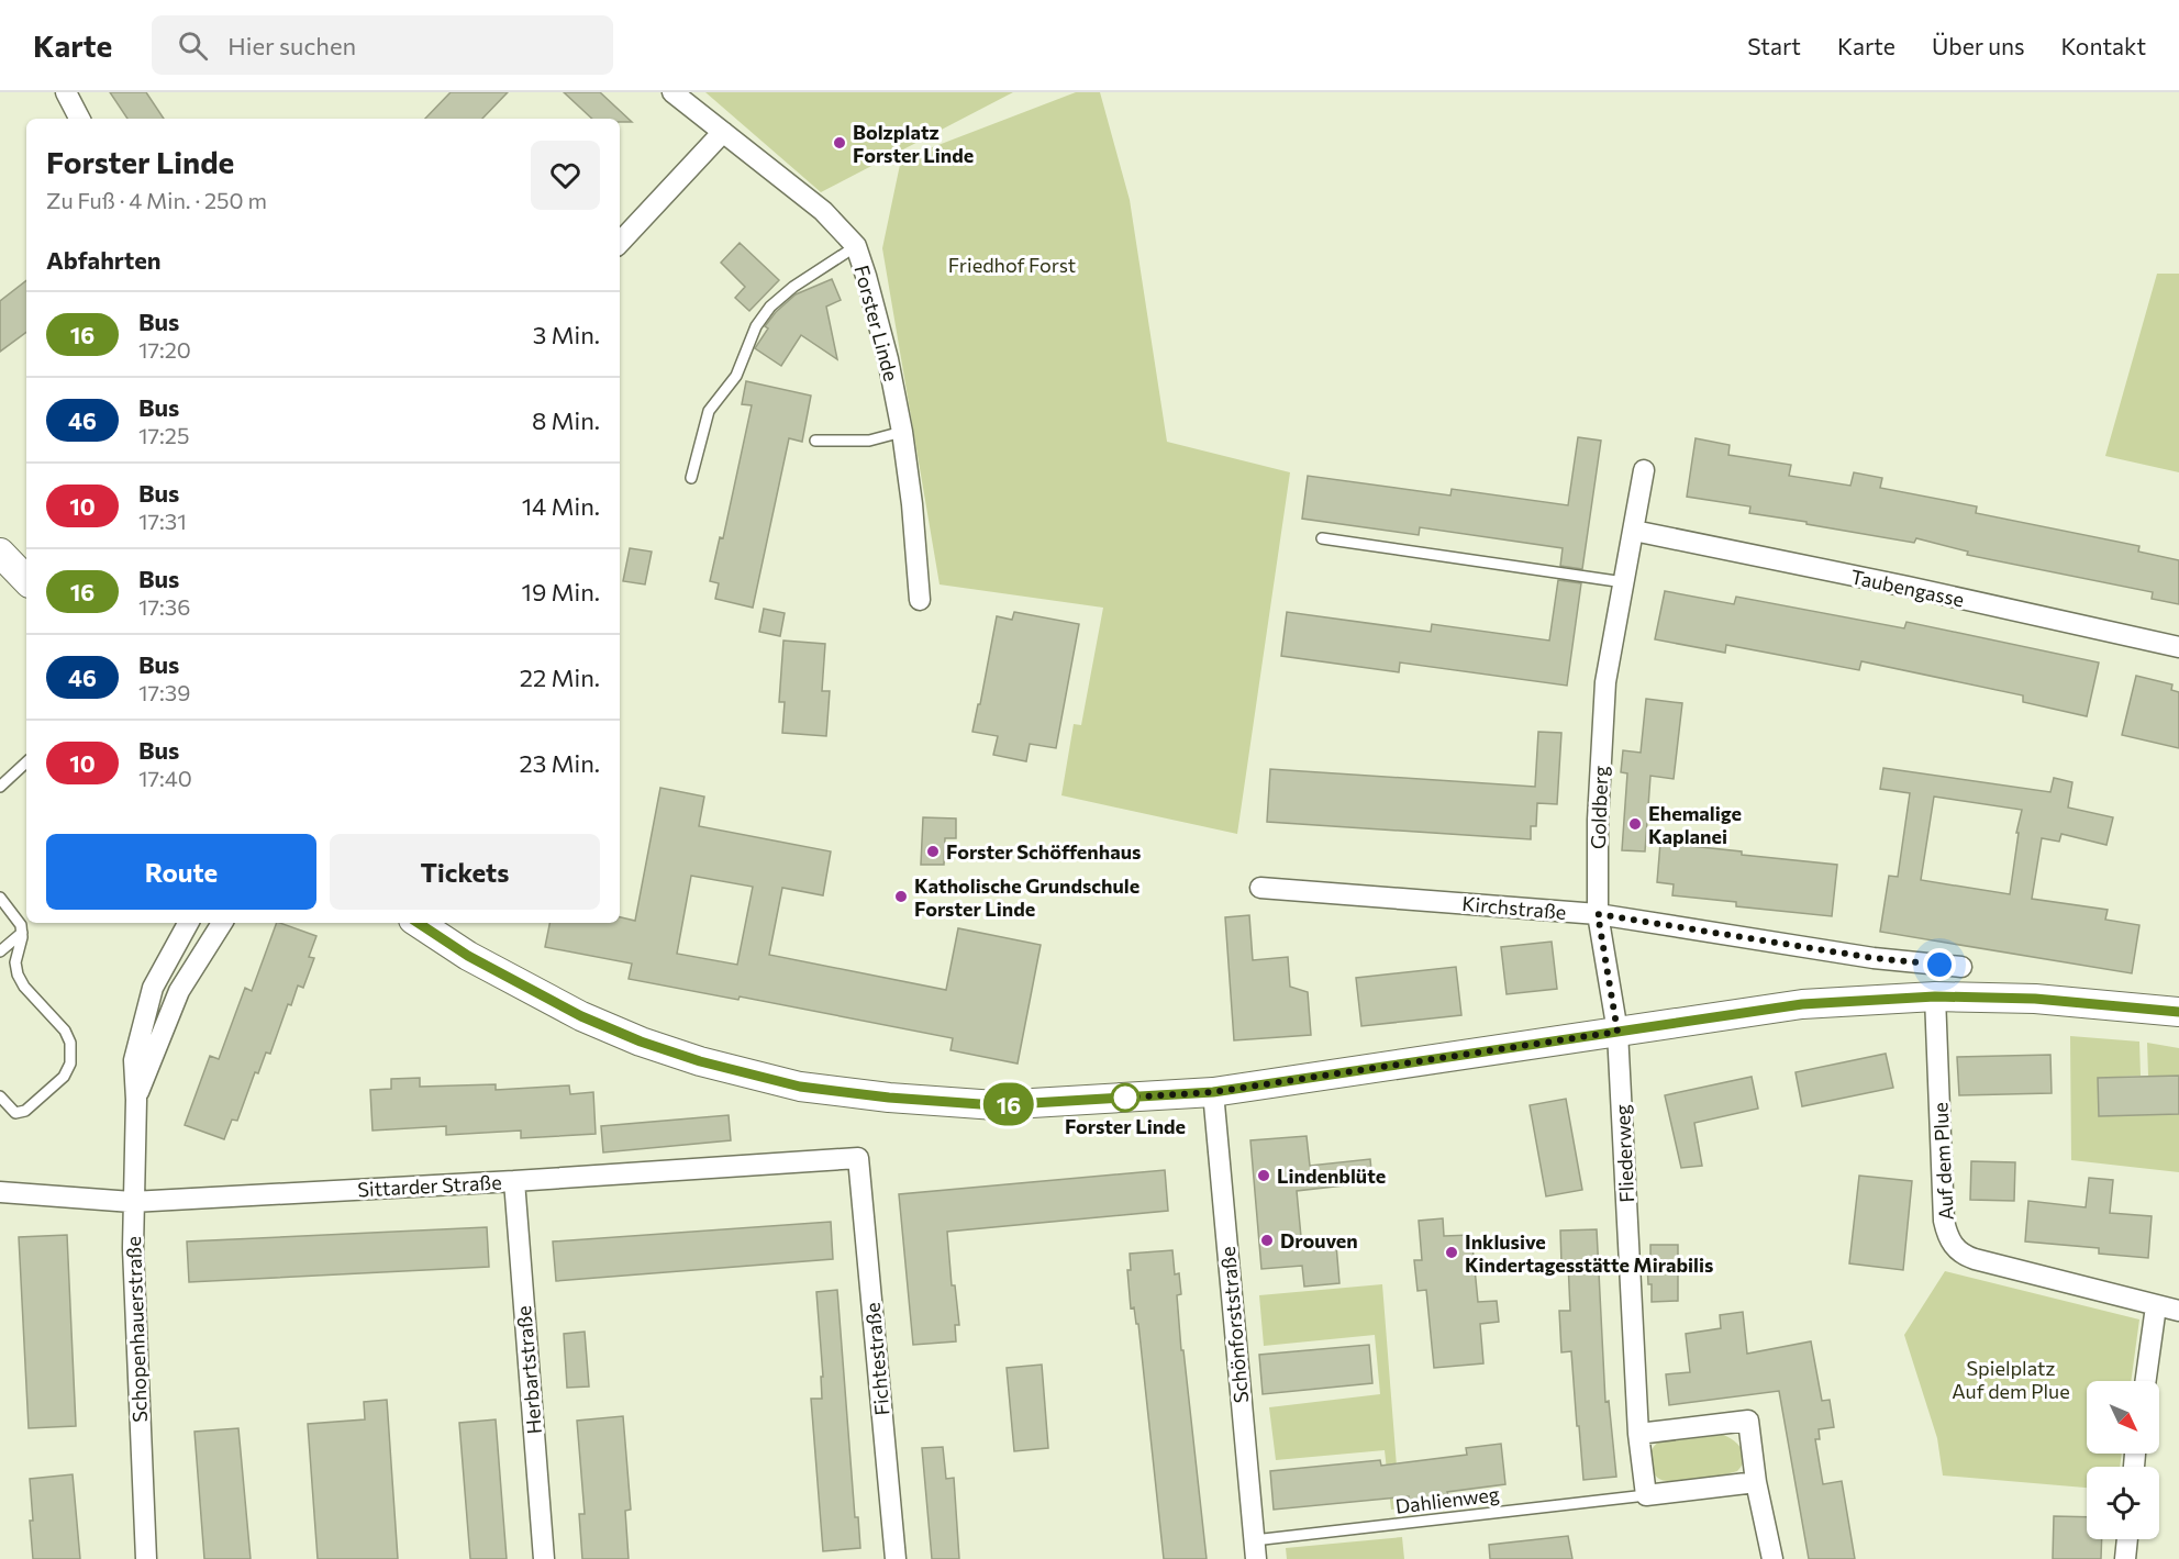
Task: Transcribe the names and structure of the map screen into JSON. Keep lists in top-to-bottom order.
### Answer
{
  "streets": {
    "street": [
      "Forster Linde",
      "Taubengasse",
      "Goldberg",
      "Kirchstraße",
      "Fliederweg",
      "Auf dem Plue",
      "Sittarder Straße",
      "Schönforststraße",
      "Schopenhauerstraße",
      "Fichtestraße",
      "Herbartstraße"
    ],
    "lane": ["Dahlienweg"]
  },
  "crossings": [
    ["Taubengasse", "Goldberg"],
    ["Goldberg", "Kirchstraße"],
    ["Goldberg", "Fliederweg"],
    ["Fliederweg", "Dahlienweg"],
    ["Sittarder Straße", "Schopenhauerstraße"],
    ["Sittarder Straße", "Fichtestraße"],
    ["Sittarder Straße", "Herbartstraße"],
    ["Schönforststraße", "Dahlienweg"]
  ],
  "parks": ["Friedhof Forst", "Spielplatz Auf dem Plue"],
  "places": [
    "Bolzplatz Forster Linde",
    "Ehemalige Kaplanei",
    "Forster Schöffenhaus",
    "Katholische Grundschule Forster Linde",
    "Forster Linde",
    "Lindenblüte",
    "Drouven",
    "Inklusive Kindertagesstätte Mirabilis"
  ],
  "lines": ["bus line 16"],
  "north": "bottom right",
  "page": {
    "header": "Karte",
    "search": "Hier suchen",
    "nav": [
      "Start",
      "Karte",
      "Über uns",
      "Kontakt"
    ],
    "on_map": "16",
    "heading": [
      ["Forster Linde", "Zu Fuß · 4 Min. · 250 m"],
      "Abfahrten"
    ],
    "list": [
      {
        "mark": "16",
        "name": "Bus",
        "note": "17:20",
        "value": "3 Min."
      },
      {
        "mark": "46",
        "name": "Bus",
        "note": "17:25",
        "value": "8 Min."
      },
      {
        "mark": "10",
        "name": "Bus",
        "note": "17:31",
        "value": "14 Min."
      },
      {
        "mark": "16",
        "name": "Bus",
        "note": "17:36",
        "value": "19 Min."
      },
      {
        "mark": "46",
        "name": "Bus",
        "note": "17:39",
        "value": "22 Min."
      },
      {
        "mark": "10",
        "name": "Bus",
        "note": "17:40",
        "value": "23 Min."
      }
    ],
    "buttons": ["Route", "Tickets"]
  }
}
